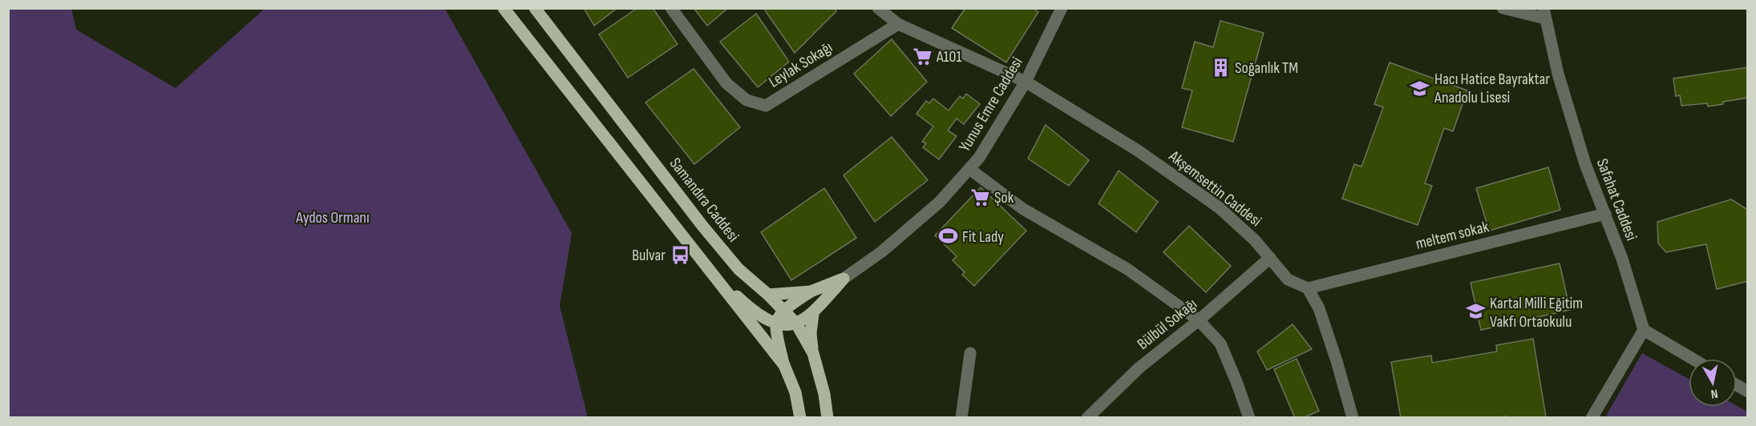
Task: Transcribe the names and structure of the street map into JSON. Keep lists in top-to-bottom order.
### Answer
{
  "streets": {
    "main road": ["Samandıra Caddesi"],
    "street": [
      "Leylak Sokağı",
      "Yunus Emre Caddesi",
      "Akşemsettin Caddesi",
      "Safahat Caddesi",
      "meltem sokak",
      "Bülbül Sokağı"
    ]
  },
  "crossings": [
    ["Leylak Sokağı", "Akşemsettin Caddesi"],
    ["Yunus Emre Caddesi", "Akşemsettin Caddesi"],
    ["Akşemsettin Caddesi", "meltem sokak"],
    ["Akşemsettin Caddesi", "Bülbül Sokağı"],
    ["Safahat Caddesi", "meltem sokak"]
  ],
  "parks": ["Aydos Ormanı"],
  "places": {
    "supermarket": ["A101", "Şok"],
    "building": ["Soğanlık TM"],
    "school or university": ["Hacı Hatice Bayraktar Anadolu Lisesi", "Kartal Milli Eğitim Vakfı Ortaokulu"],
    "sports": ["Fit Lady"],
    "bus stop": ["Bulvar"]
  },
  "north": "bottom"
}
